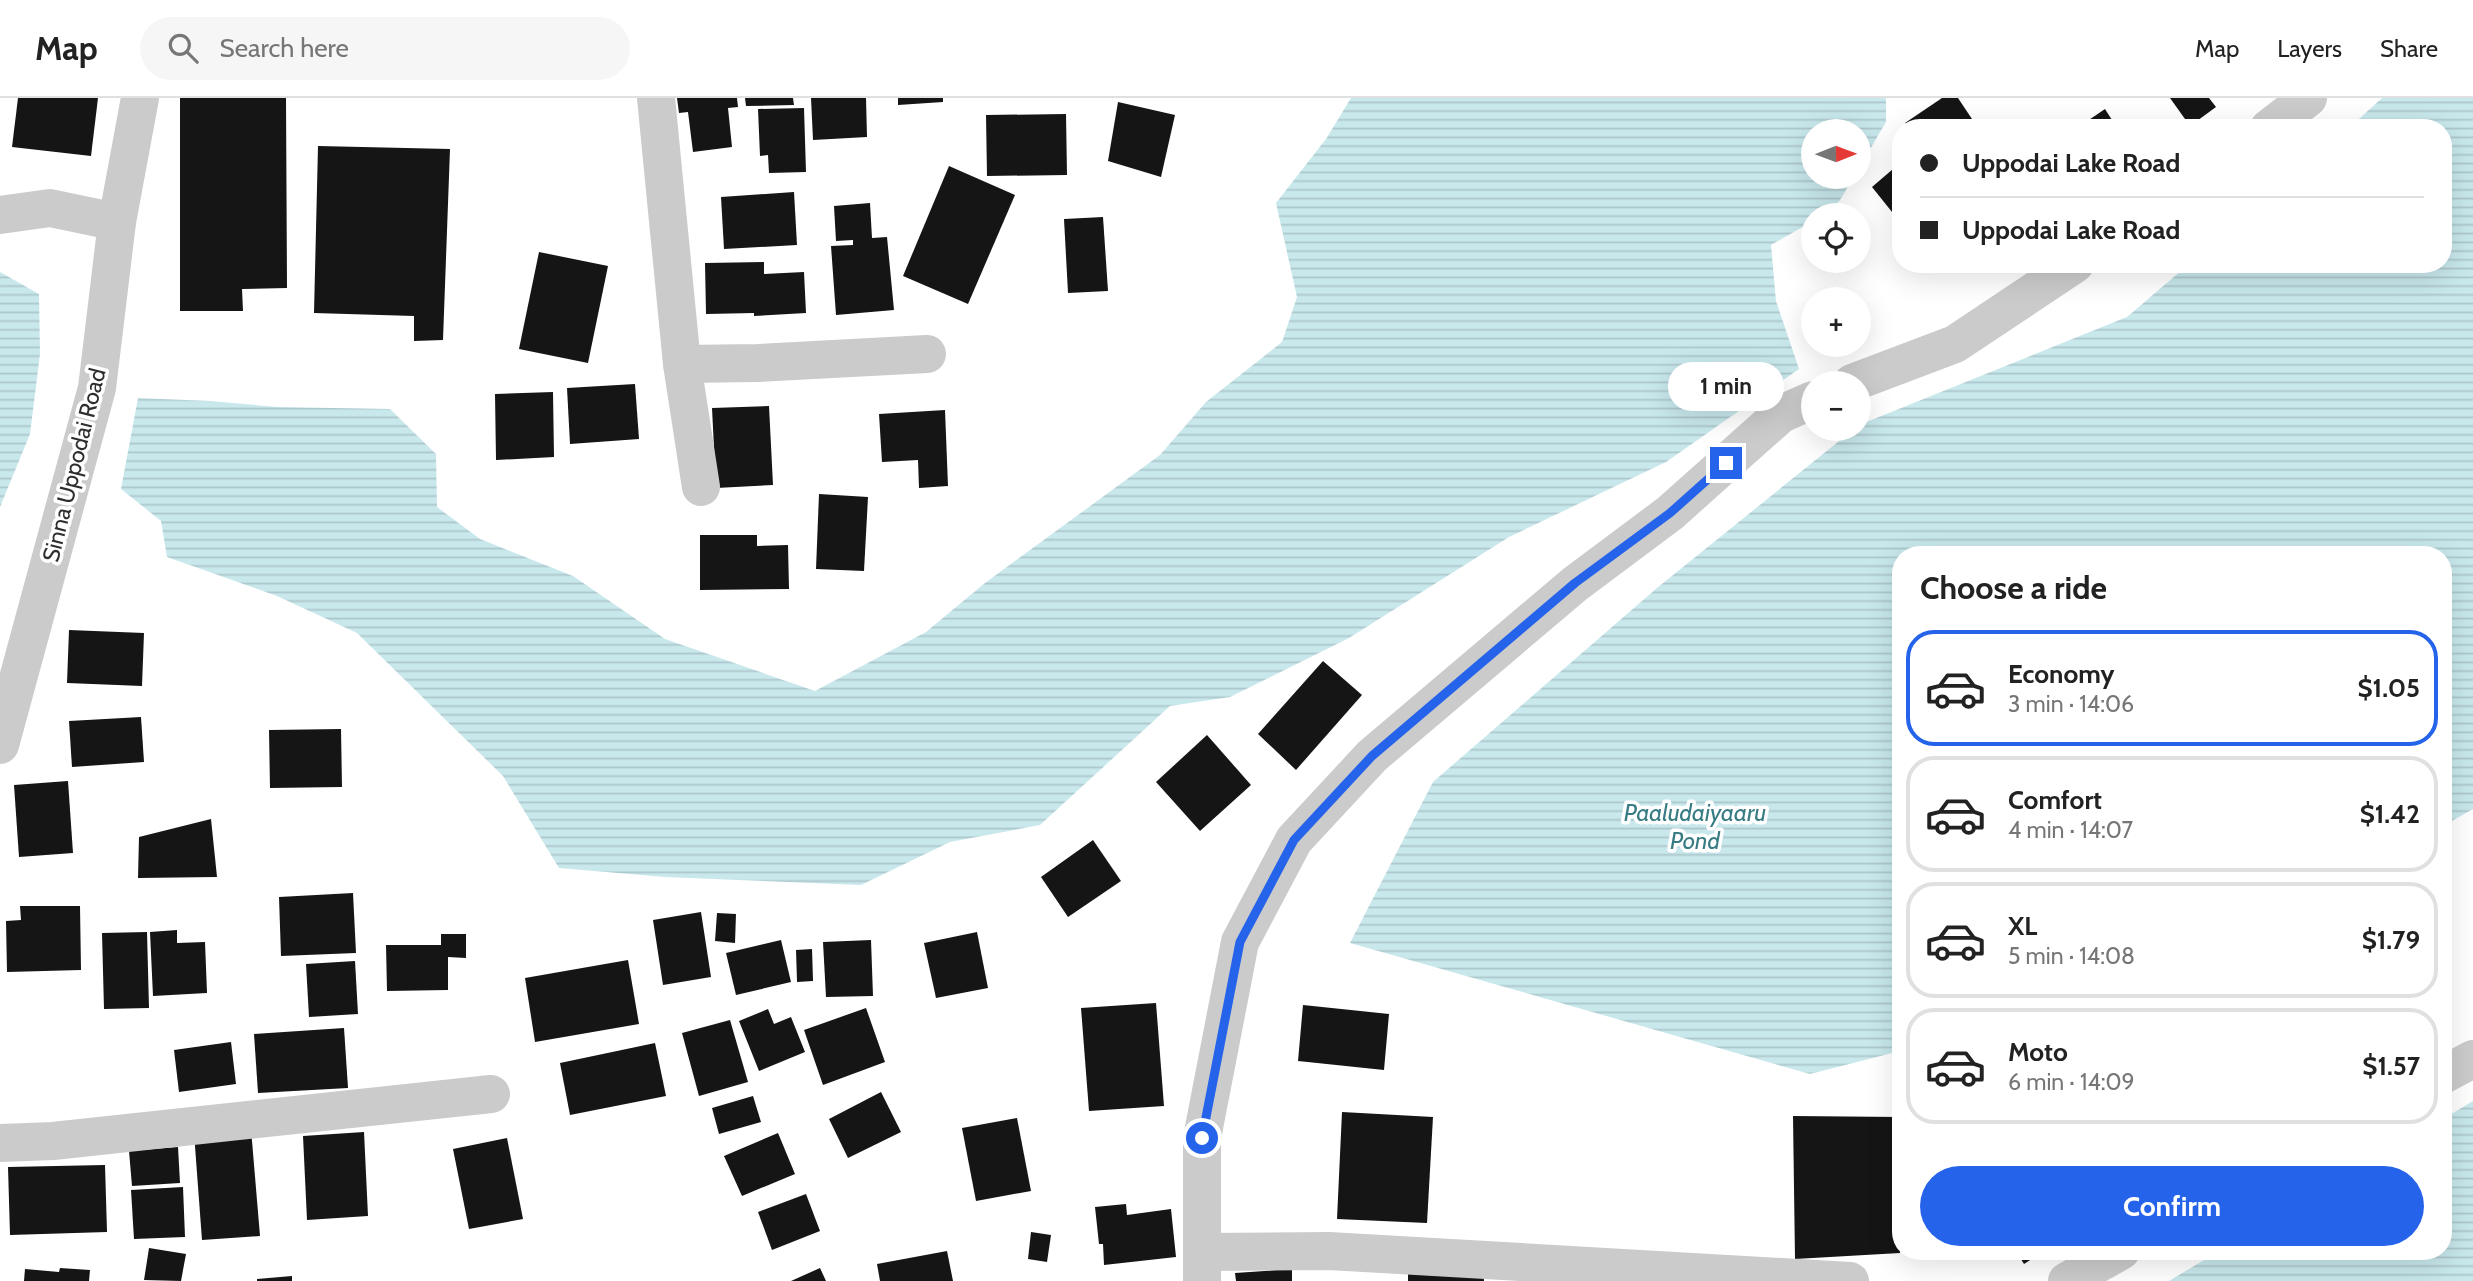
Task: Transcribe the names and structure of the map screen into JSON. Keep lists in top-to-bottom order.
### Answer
{
  "streets": {
    "street": ["Sinna Uppodai Road"]
  },
  "water": ["Paaludaiyaaru Pond"],
  "north": "right",
  "page": {
    "header": "Map",
    "search": "Search here",
    "nav": ["Map", "Layers", "Share"],
    "map_buttons": ["+", "−"],
    "banner": ["Uppodai Lake Road", "Uppodai Lake Road"],
    "bubble": "1 min",
    "heading": "Choose a ride",
    "list": [
      {
        "name": "Economy",
        "note": "3 min · 14:06",
        "value": "$1.05"
      },
      {
        "name": "Comfort",
        "note": "4 min · 14:07",
        "value": "$1.42"
      },
      {
        "name": "XL",
        "note": "5 min · 14:08",
        "value": "$1.79"
      },
      {
        "name": "Moto",
        "note": "6 min · 14:09",
        "value": "$1.57"
      }
    ],
    "buttons": "Confirm"
  }
}
